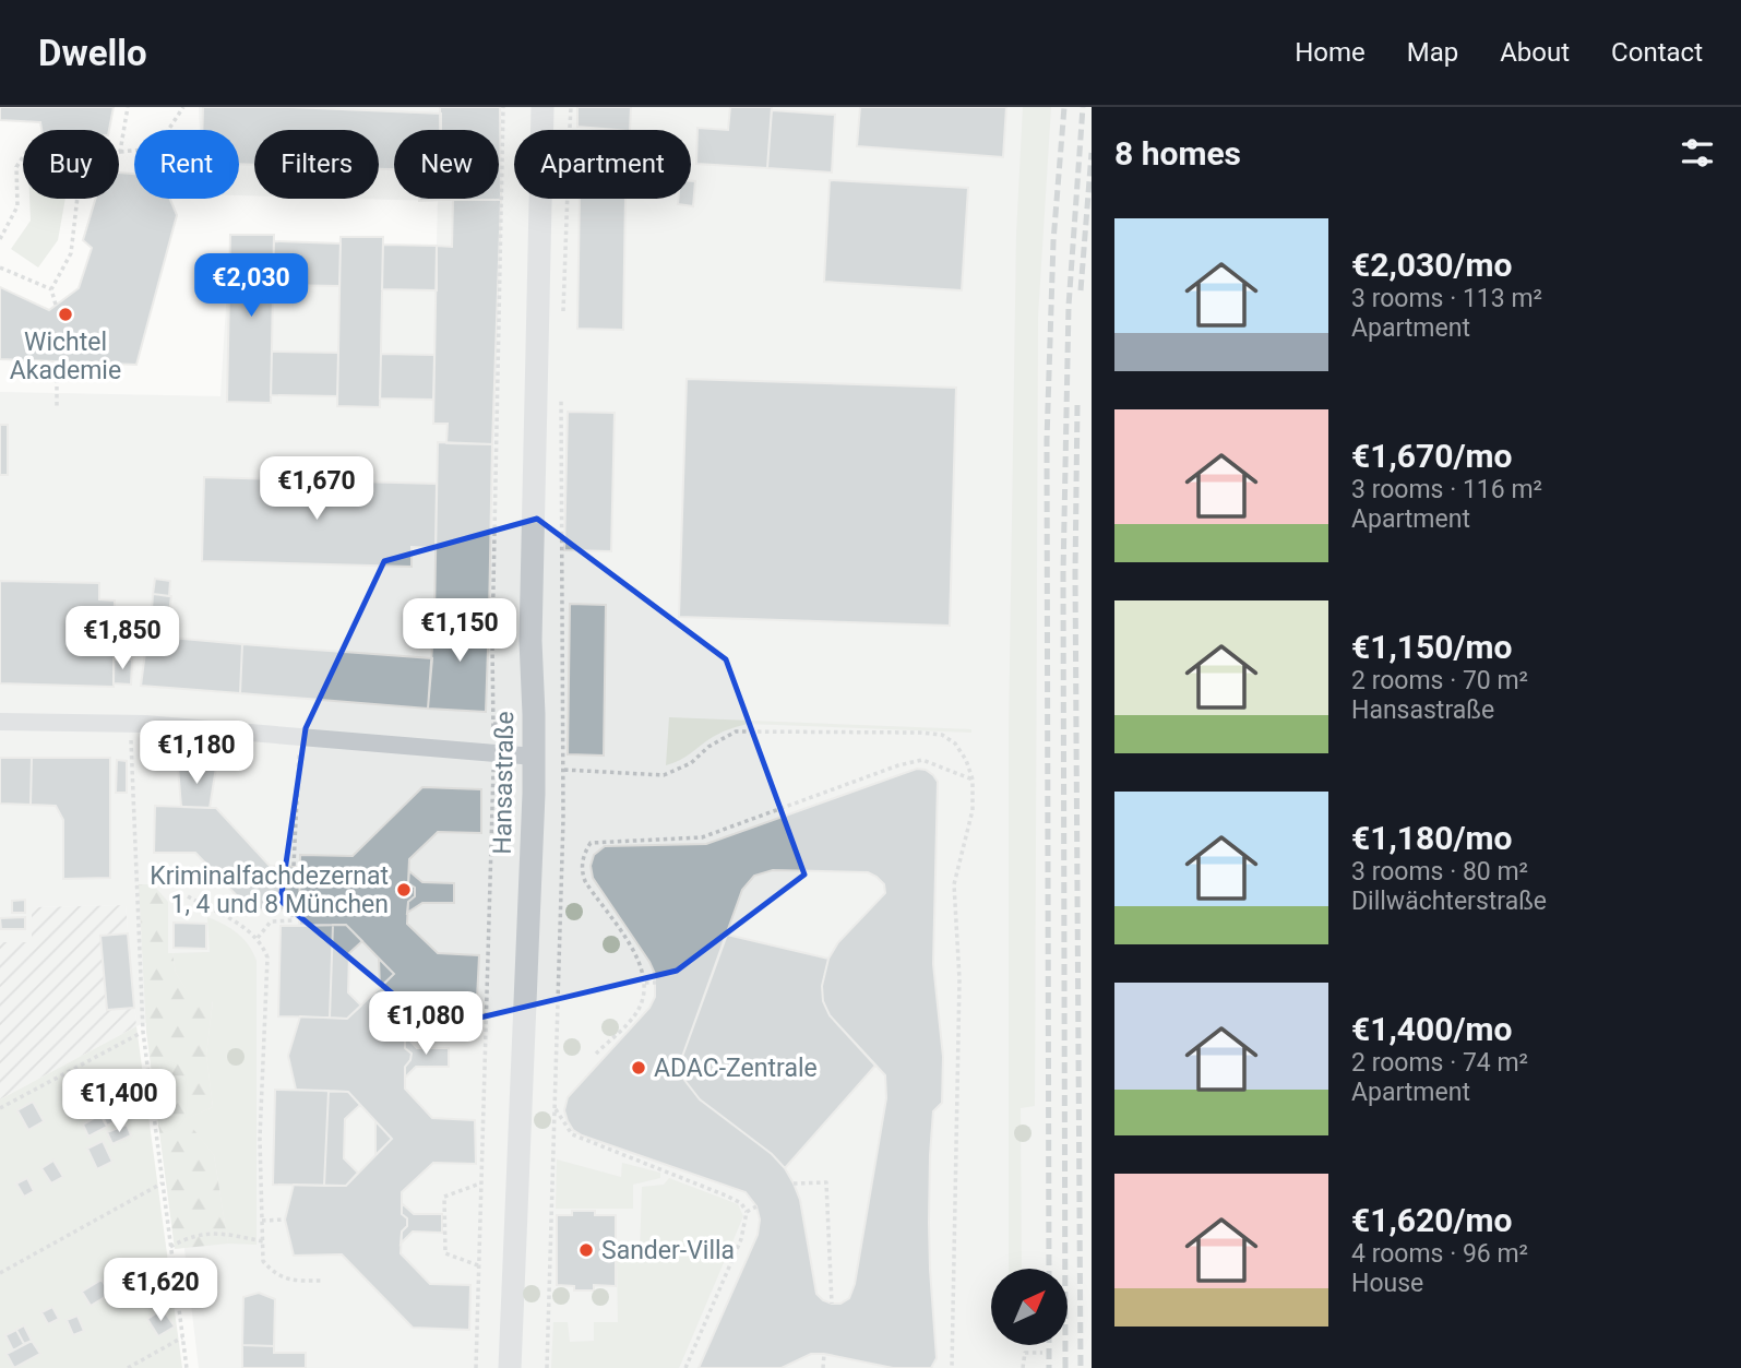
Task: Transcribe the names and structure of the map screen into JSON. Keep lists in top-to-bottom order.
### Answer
{
  "streets": {
    "street": ["Hansastraße"]
  },
  "places": [
    "Wichtel Akademie",
    "Kriminalfachdezernat 1, 4 und 8 München",
    "ADAC-Zentrale",
    "Sander-Villa"
  ],
  "north": "top right",
  "page": {
    "header": "Dwello",
    "nav": [
      "Home",
      "Map",
      "About",
      "Contact"
    ],
    "heading": "8 homes",
    "chip": [
      "Buy",
      "Rent",
      "Filters",
      "New",
      "Apartment"
    ],
    "list": [
      {
        "name": "€2,030/mo",
        "note": "3 rooms · 113 m² · Apartment"
      },
      {
        "name": "€1,670/mo",
        "note": "3 rooms · 116 m² · Apartment"
      },
      {
        "name": "€1,150/mo",
        "note": "2 rooms · 70 m² · Hansastraße"
      },
      {
        "name": "€1,180/mo",
        "note": "3 rooms · 80 m² · Dillwächterstraße"
      },
      {
        "name": "€1,400/mo",
        "note": "2 rooms · 74 m² · Apartment"
      },
      {
        "name": "€1,620/mo",
        "note": "4 rooms · 96 m² · House"
      }
    ],
    "price": [
      "€2,030",
      "€1,670",
      "€1,150",
      "€1,850",
      "€1,180",
      "€1,080",
      "€1,400",
      "€1,620"
    ]
  }
}
